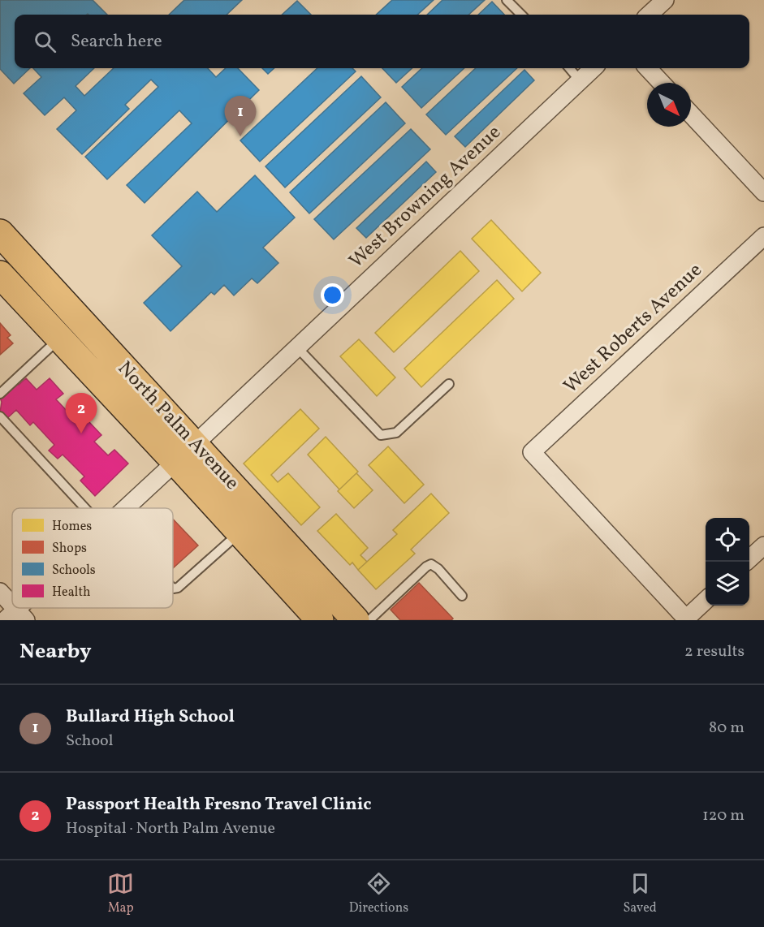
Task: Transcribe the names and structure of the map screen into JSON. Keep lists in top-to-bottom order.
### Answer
{
  "streets": {
    "main road": ["North Palm Avenue"],
    "street": ["West Browning Avenue", "West Roberts Avenue"]
  },
  "crossings": [
    ["West Browning Avenue", "North Palm Avenue"]
  ],
  "legend": [
    "Homes",
    "Shops",
    "Schools",
    "Health"
  ],
  "north": "bottom right",
  "page": {
    "search": "Search here",
    "pins": ["1", "2"],
    "heading": ["Nearby", "2 results"],
    "list": [
      {
        "mark": "1",
        "name": "Bullard High School",
        "note": "School",
        "value": "80 m"
      },
      {
        "mark": "2",
        "name": "Passport Health Fresno Travel Clinic",
        "note": "Hospital · North Palm Avenue",
        "value": "120 m"
      }
    ],
    "nav": ["Map", "Directions", "Saved"]
  }
}
